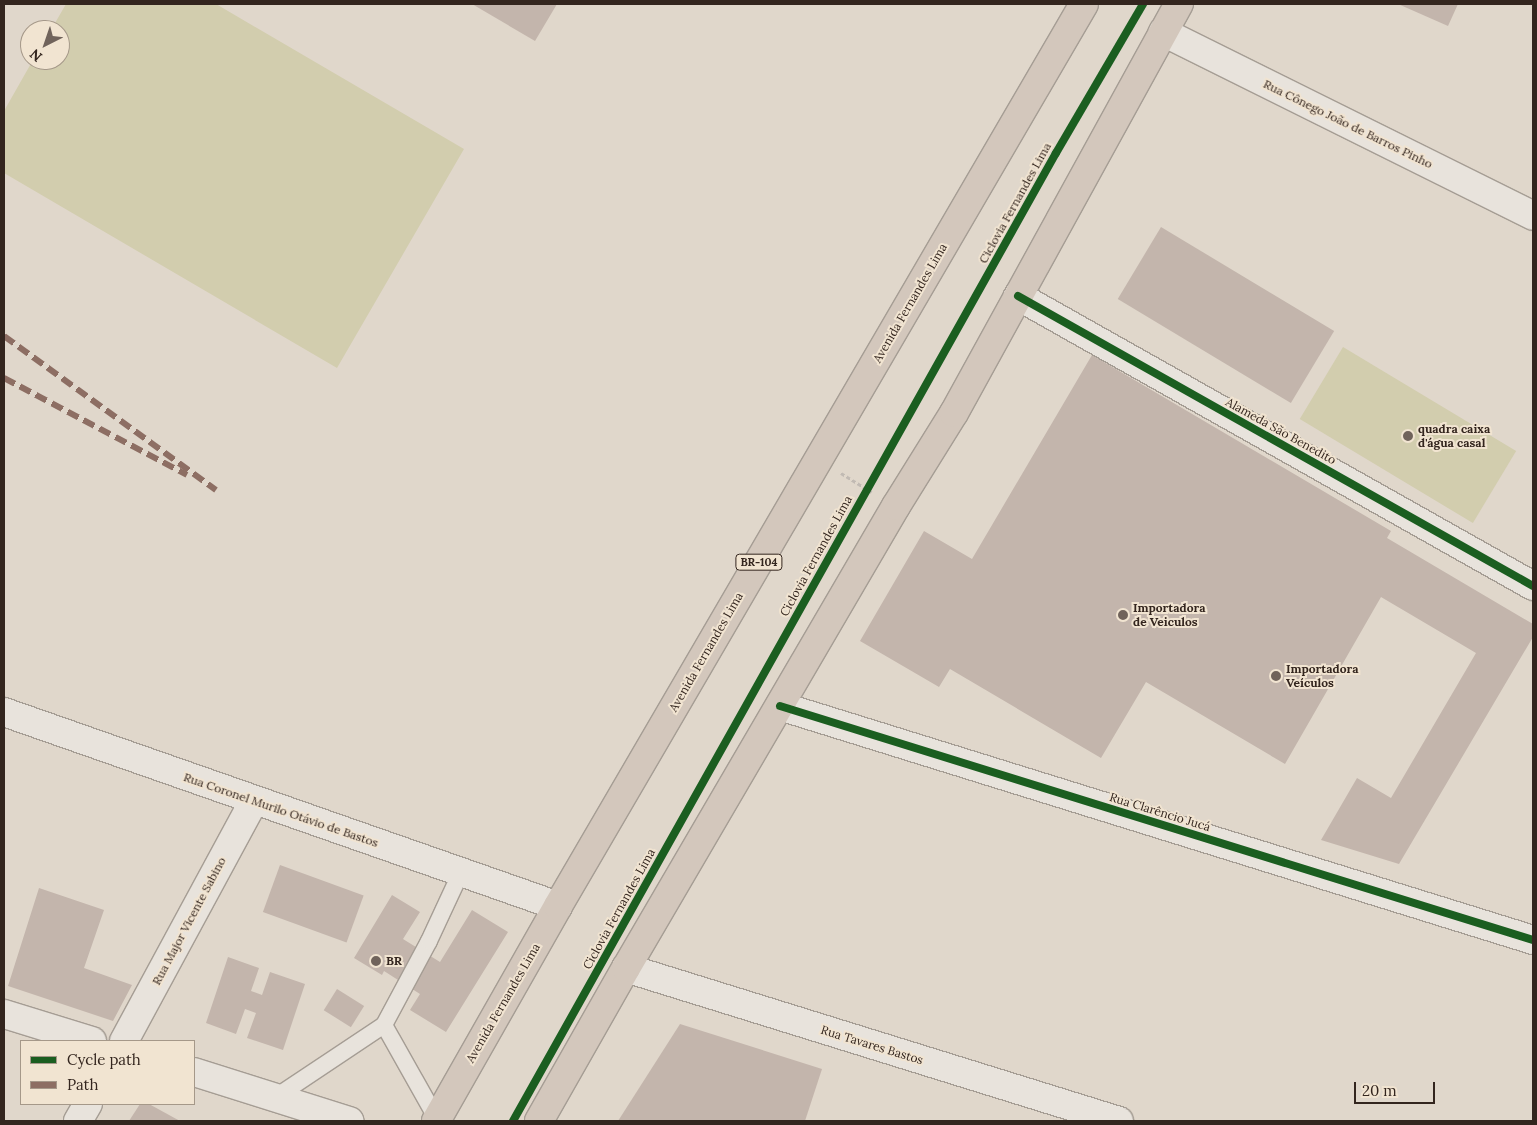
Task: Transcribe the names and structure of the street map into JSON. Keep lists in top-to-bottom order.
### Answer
{
  "streets": {
    "highway": ["Avenida Fernandes Lima", "BR-104"],
    "street": [
      "Rua Cônego João de Barros Pinho",
      "Alameda São Benedito",
      "Rua Coronel Murilo Otávio de Bastos",
      "Rua Clarêncio Jucá",
      "Rua Major Vicente Sabino",
      "Rua Tavares Bastos"
    ],
    "cycle path": ["Ciclovia Fernandes Lima"]
  },
  "crossings": [
    ["Avenida Fernandes Lima", "Rua Coronel Murilo Otávio de Bastos"],
    ["Rua Coronel Murilo Otávio de Bastos", "Rua Major Vicente Sabino"]
  ],
  "places": [
    "quadra caixa d'água casal",
    "Importadora de Veiculos",
    "Importadora Veículos",
    "BR"
  ],
  "legend": ["Cycle path", "Path"],
  "scale_bar": "20 m",
  "north": "bottom left"
}
